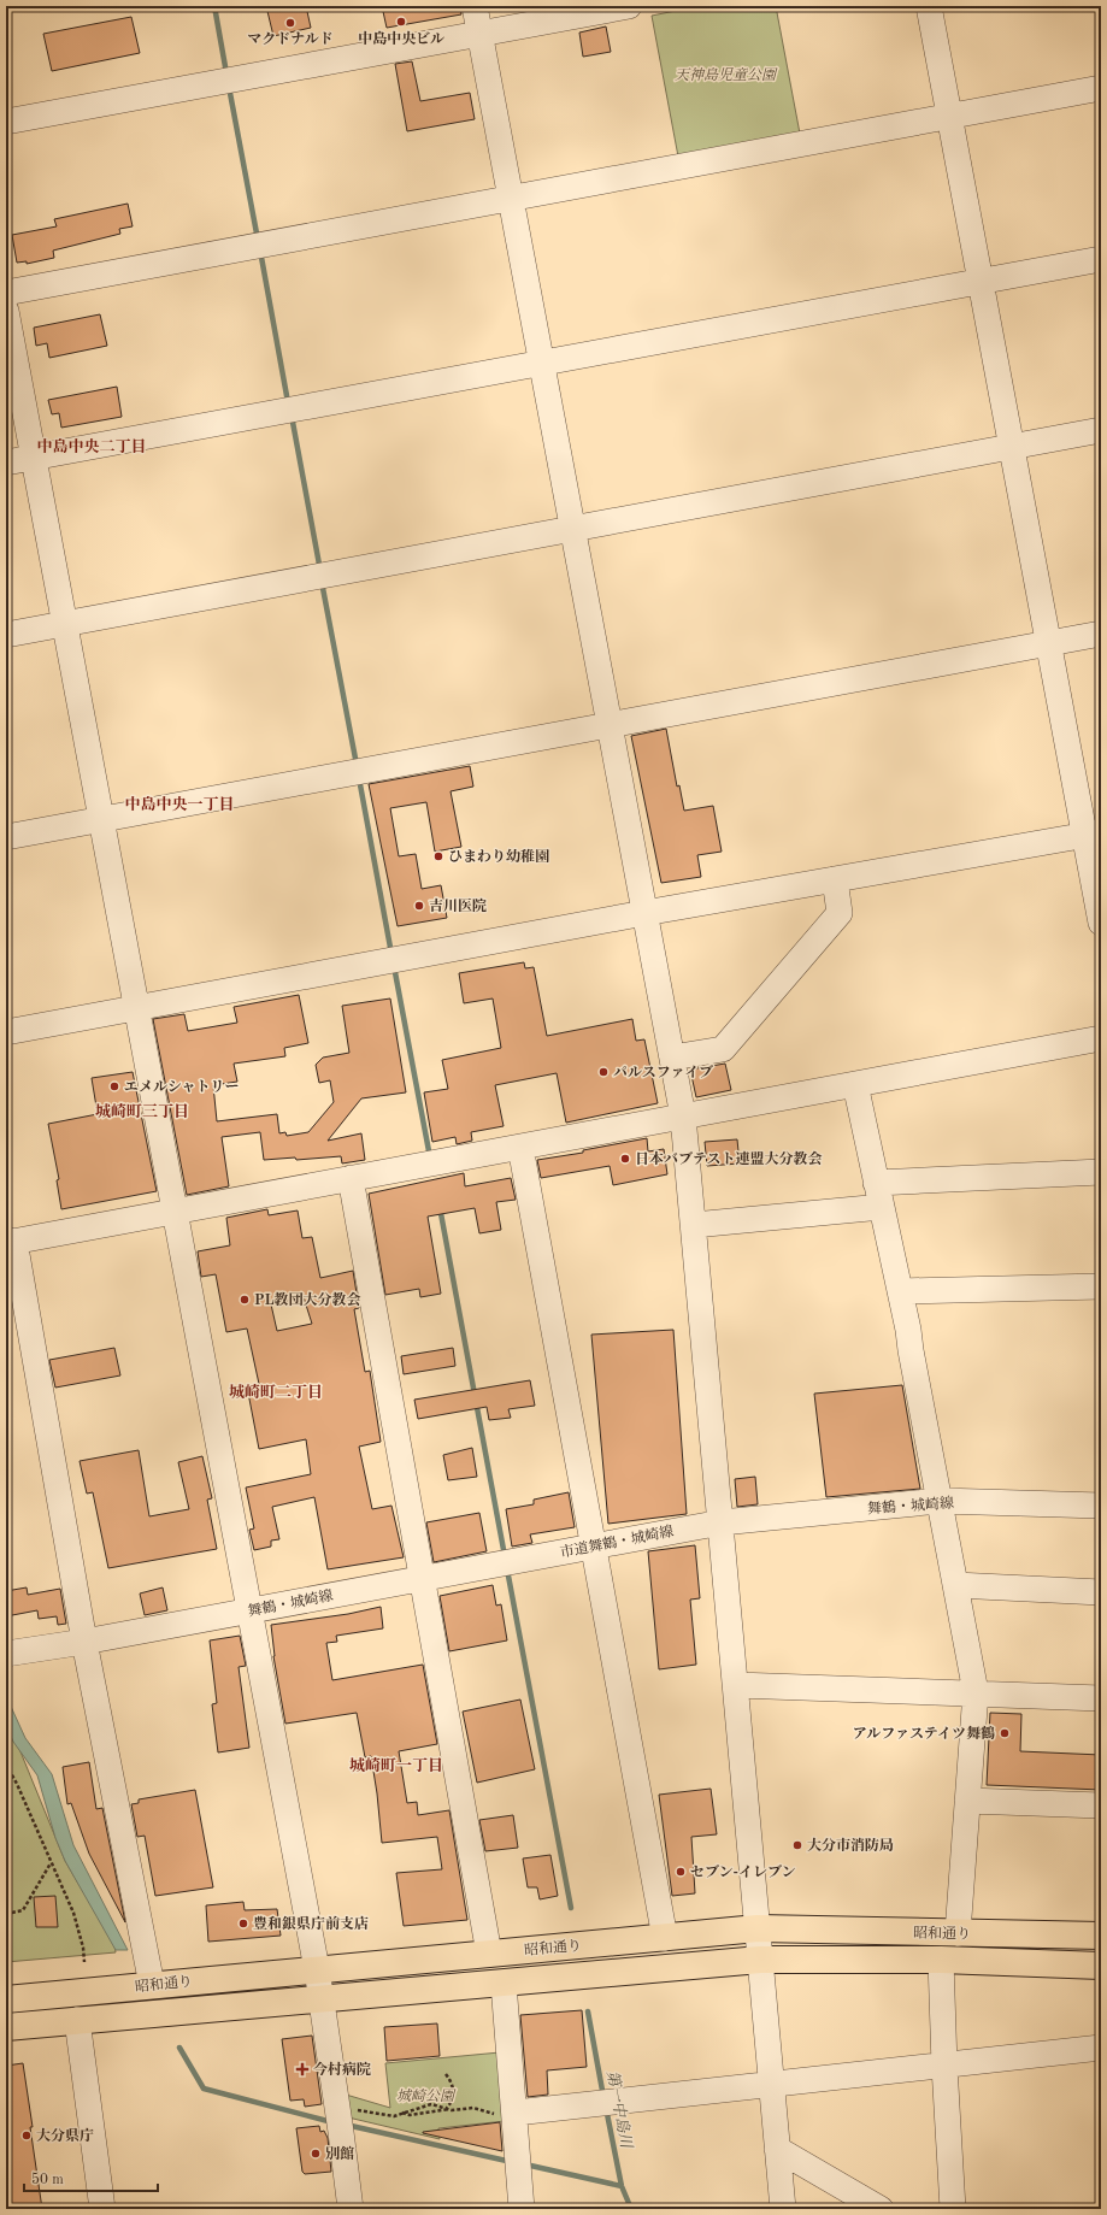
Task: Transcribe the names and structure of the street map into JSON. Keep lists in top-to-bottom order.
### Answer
{
  "streets": {
    "highway": ["昭和通り"],
    "street": ["舞鶴・城崎線", "市道舞鶴・城崎線"]
  },
  "crossings": [
    ["舞鶴・城崎線", "市道舞鶴・城崎線"]
  ],
  "districts": [
    "中島中央二丁目",
    "中島中央一丁目",
    "城崎町三丁目",
    "城崎町二丁目",
    "城崎町一丁目"
  ],
  "water": ["第一中島川"],
  "parks": ["天神島児童公園", "城崎公園"],
  "places": {
    "other": [
      "中島中央ビル",
      "マクドナルド",
      "ひまわり幼稚園",
      "吉川医院",
      "パルスファイブ",
      "エメルシャトリー",
      "日本バブテスト連盟大分教会",
      "PL教団大分教会",
      "アルファステイツ舞鶴",
      "大分市消防局",
      "セブン-イレブン",
      "豊和銀県庁前支店",
      "大分県庁",
      "別館"
    ],
    "health": ["今村病院"]
  },
  "scale_bar": "50 m"
}
